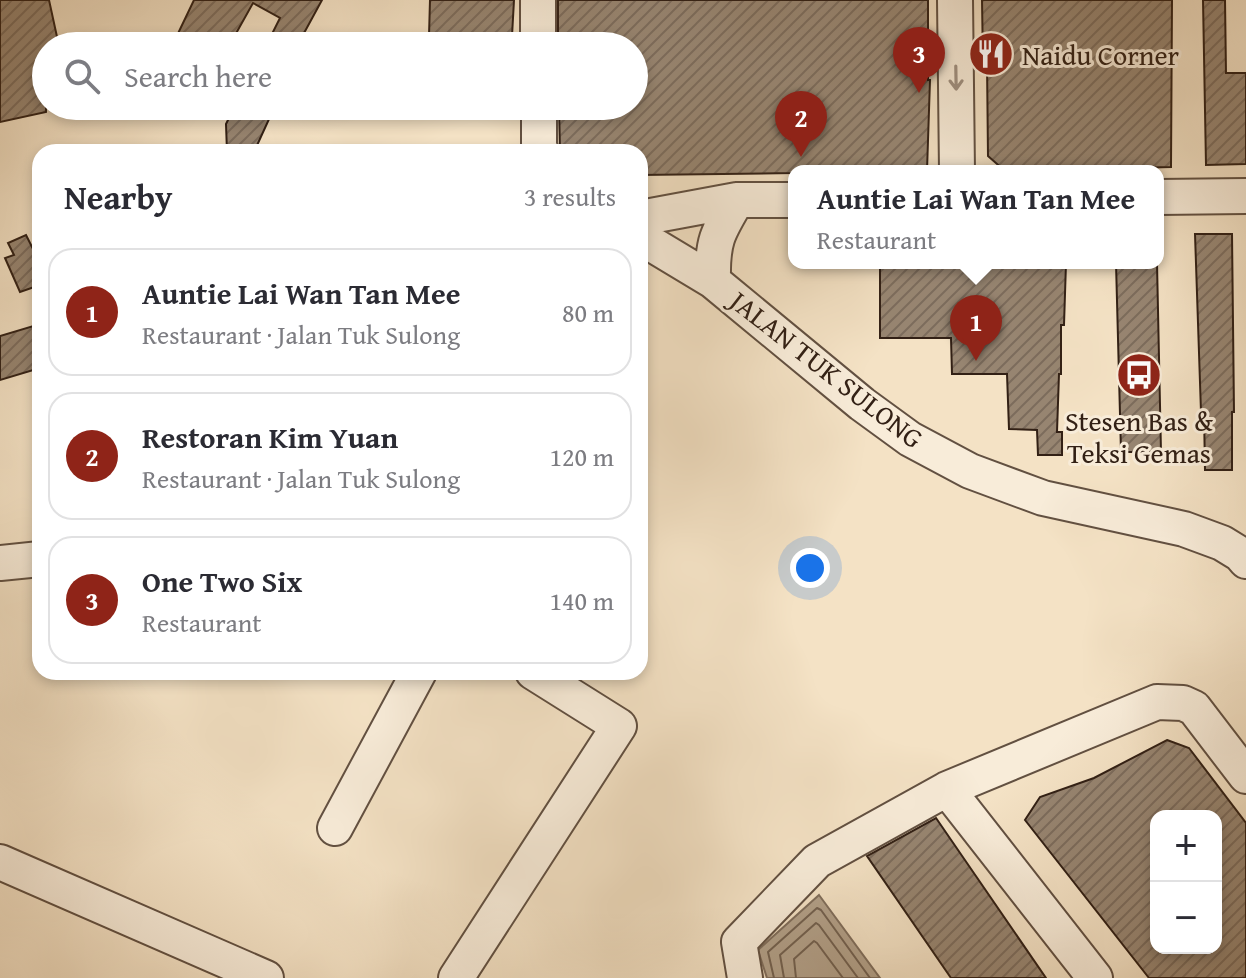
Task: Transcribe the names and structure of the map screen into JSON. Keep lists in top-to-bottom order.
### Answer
{
  "streets": {
    "street": ["JALAN TUK SULONG"]
  },
  "places": {
    "restaurant": ["Naidu Corner"],
    "bus stop": ["Stesen Bas & Teksi Gemas"]
  },
  "page": {
    "pins": ["3", "2", "1"],
    "search": "Search here",
    "heading": ["Nearby", "3 results"],
    "popup": ["Auntie Lai Wan Tan Mee", "Restaurant"],
    "list": [
      {
        "mark": "1",
        "name": "Auntie Lai Wan Tan Mee",
        "note": "Restaurant · Jalan Tuk Sulong",
        "value": "80 m"
      },
      {
        "mark": "2",
        "name": "Restoran Kim Yuan",
        "note": "Restaurant · Jalan Tuk Sulong",
        "value": "120 m"
      },
      {
        "mark": "3",
        "name": "One Two Six",
        "note": "Restaurant",
        "value": "140 m"
      }
    ],
    "map_buttons": ["+", "−"]
  }
}
